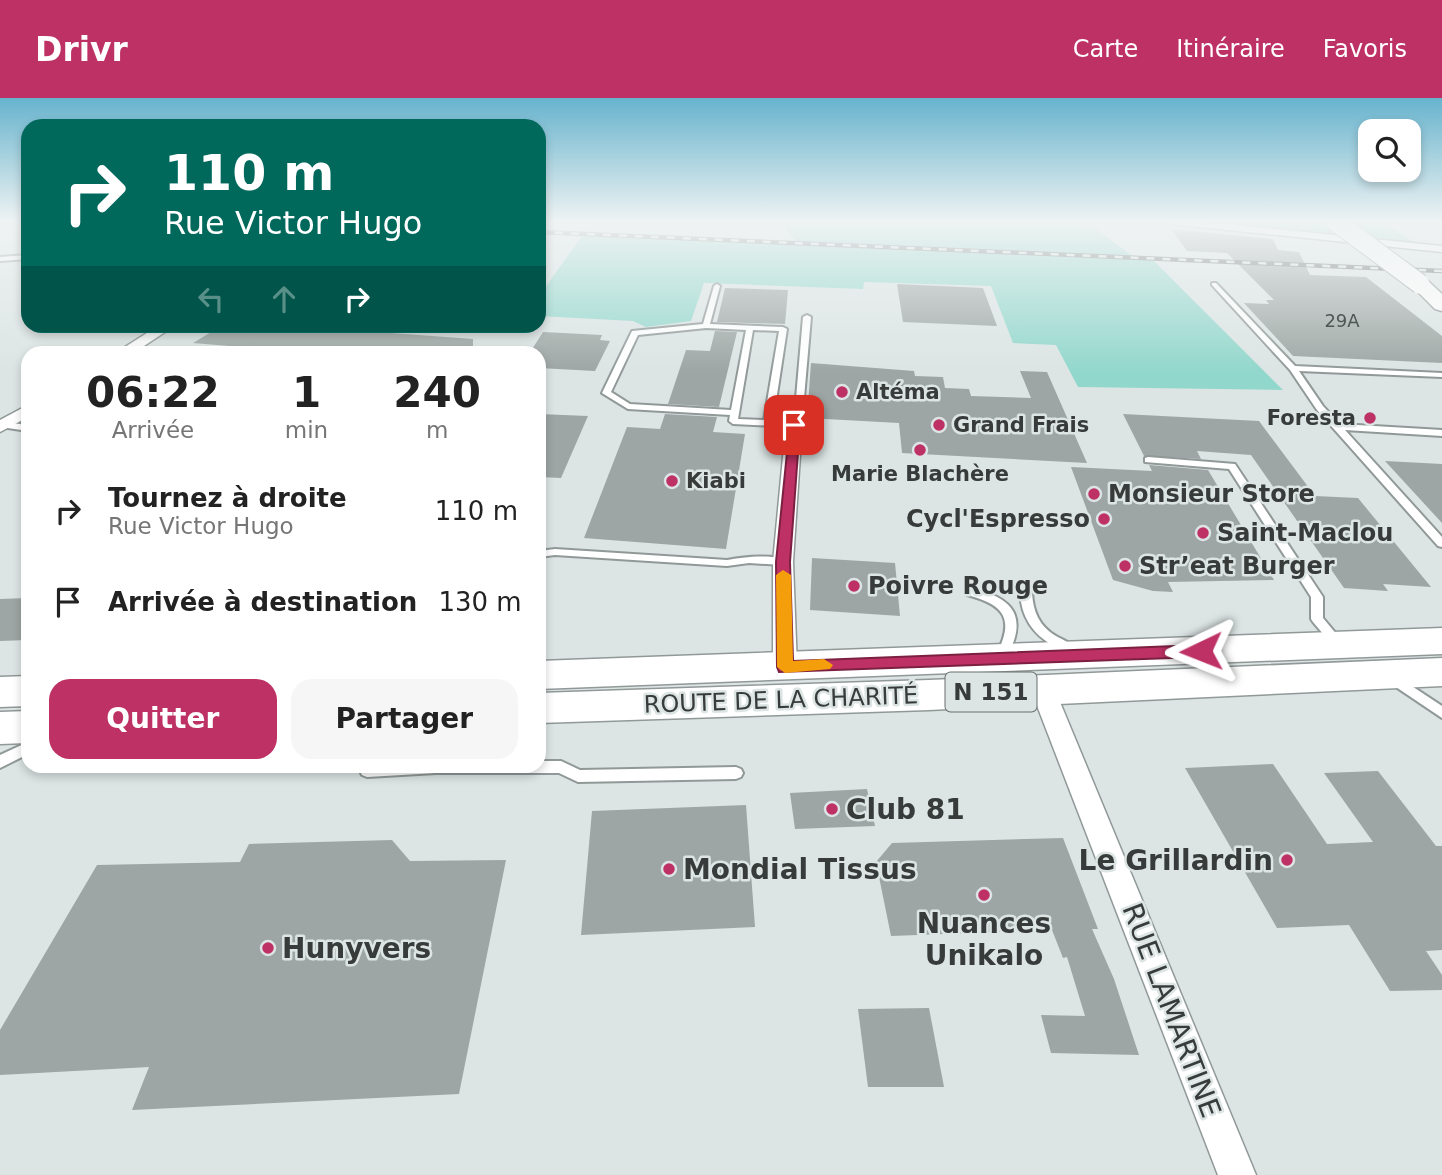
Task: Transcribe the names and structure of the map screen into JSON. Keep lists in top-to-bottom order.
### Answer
{
  "streets": {
    "main road": ["N 151", "ROUTE DE LA CHARITÉ"],
    "street": ["RUE LAMARTINE"]
  },
  "crossings": [
    ["ROUTE DE LA CHARITÉ", "RUE LAMARTINE"]
  ],
  "places": [
    "Altéma",
    "Foresta",
    "Grand Frais",
    "Marie Blachère",
    "Kiabi",
    "Monsieur Store",
    "Cycl'Espresso",
    "Saint-Maclou",
    "Str’eat Burger",
    "Poivre Rouge",
    "Club 81",
    "Le Grillardin",
    "Mondial Tissus",
    "Nuances Unikalo",
    "Hunyvers"
  ],
  "house_numbers": ["29A"],
  "page": {
    "header": "Drivr",
    "nav": ["Carte", "Itinéraire", "Favoris"],
    "turn": ["110 m", "Rue Victor Hugo"],
    "eta": [
      "06:22",
      "Arrivée",
      "1",
      "min",
      "240",
      "m"
    ],
    "list": [
      {
        "name": "Tournez à droite",
        "note": "Rue Victor Hugo",
        "value": "110 m"
      },
      {
        "name": "Arrivée à destination",
        "value": "130 m"
      }
    ],
    "buttons": ["Quitter", "Partager"]
  }
}
